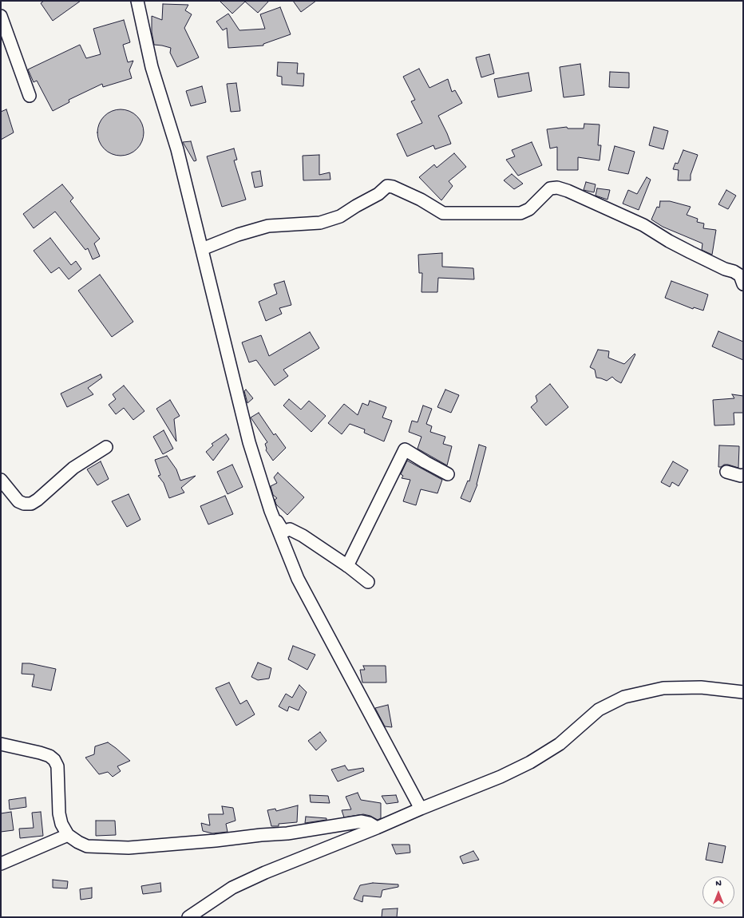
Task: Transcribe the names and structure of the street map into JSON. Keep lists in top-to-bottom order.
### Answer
{
  "north": "top"
}
